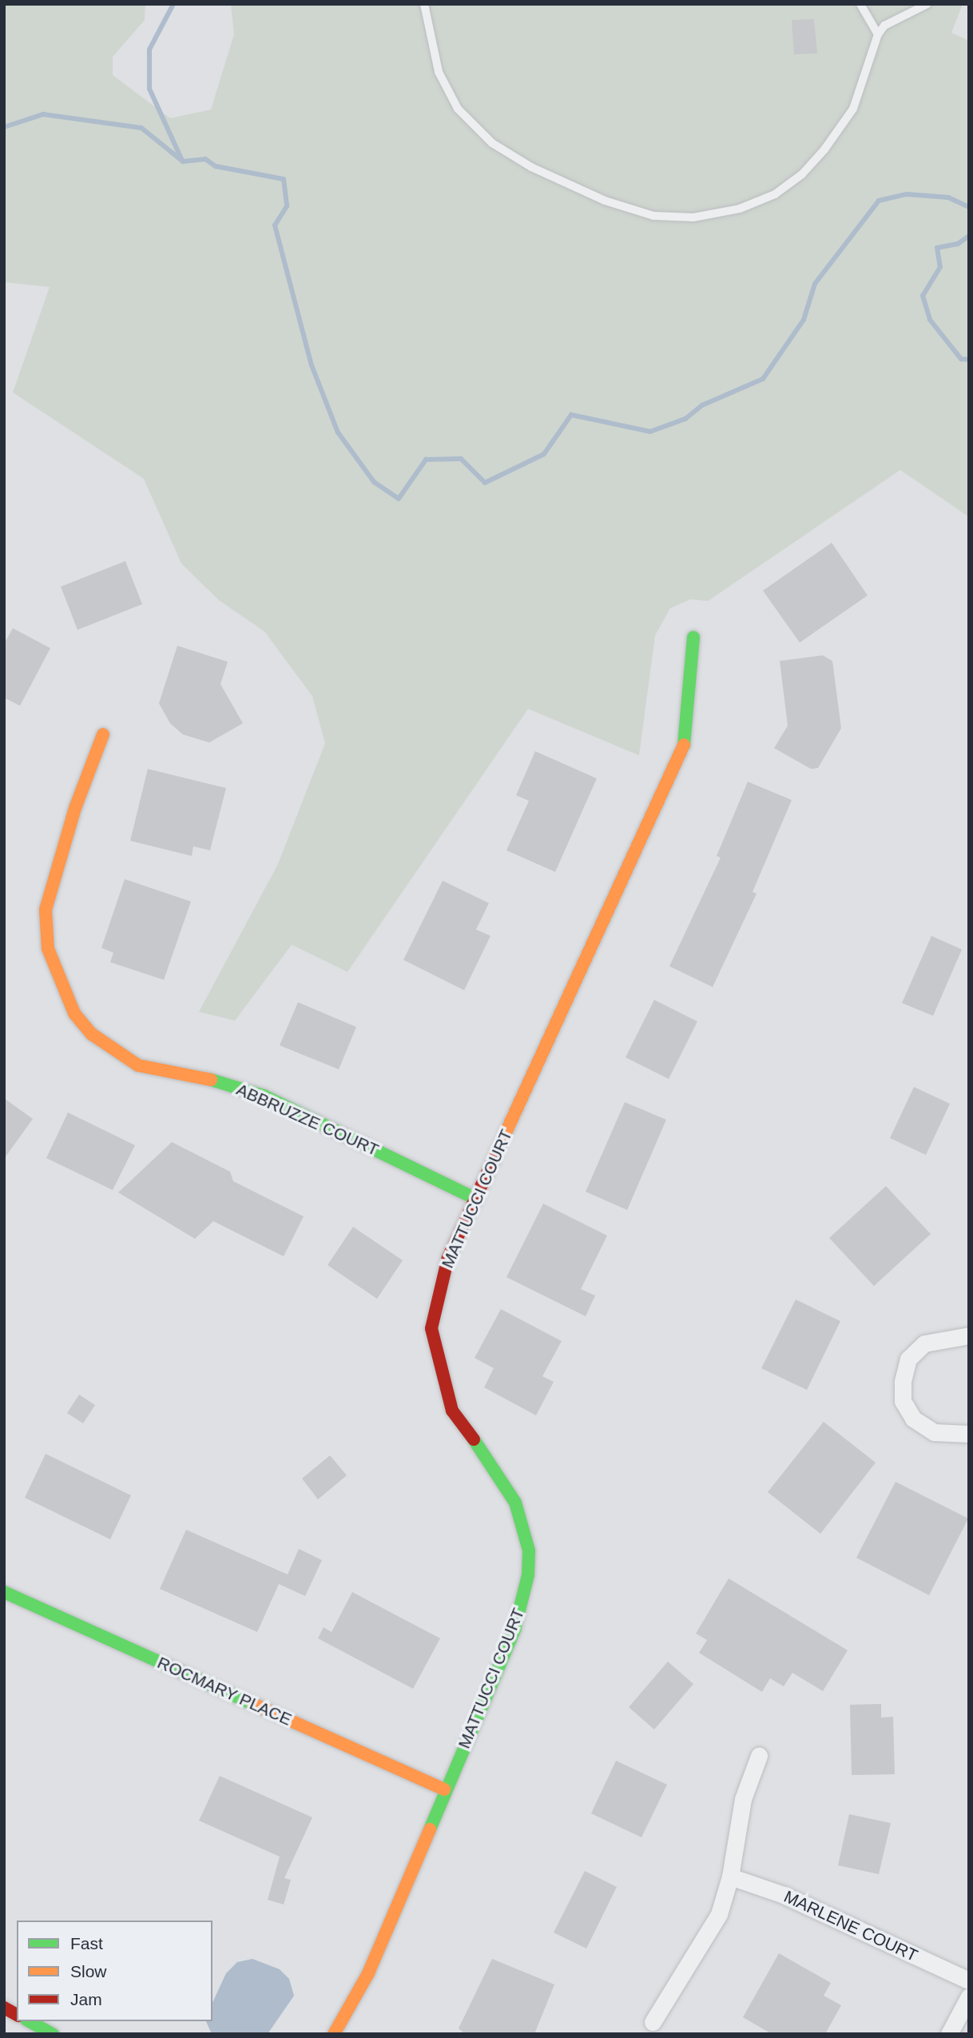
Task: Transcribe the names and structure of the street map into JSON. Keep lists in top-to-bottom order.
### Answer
{
  "streets": {
    "street": [
      "ABBRUZZE COURT",
      "MATTUCCI COURT",
      "ROCMARY PLACE",
      "MARLENE COURT"
    ]
  },
  "crossings": [
    ["ABBRUZZE COURT", "MATTUCCI COURT"],
    ["MATTUCCI COURT", "ROCMARY PLACE"]
  ],
  "legend": ["Fast", "Slow", "Jam"]
}
